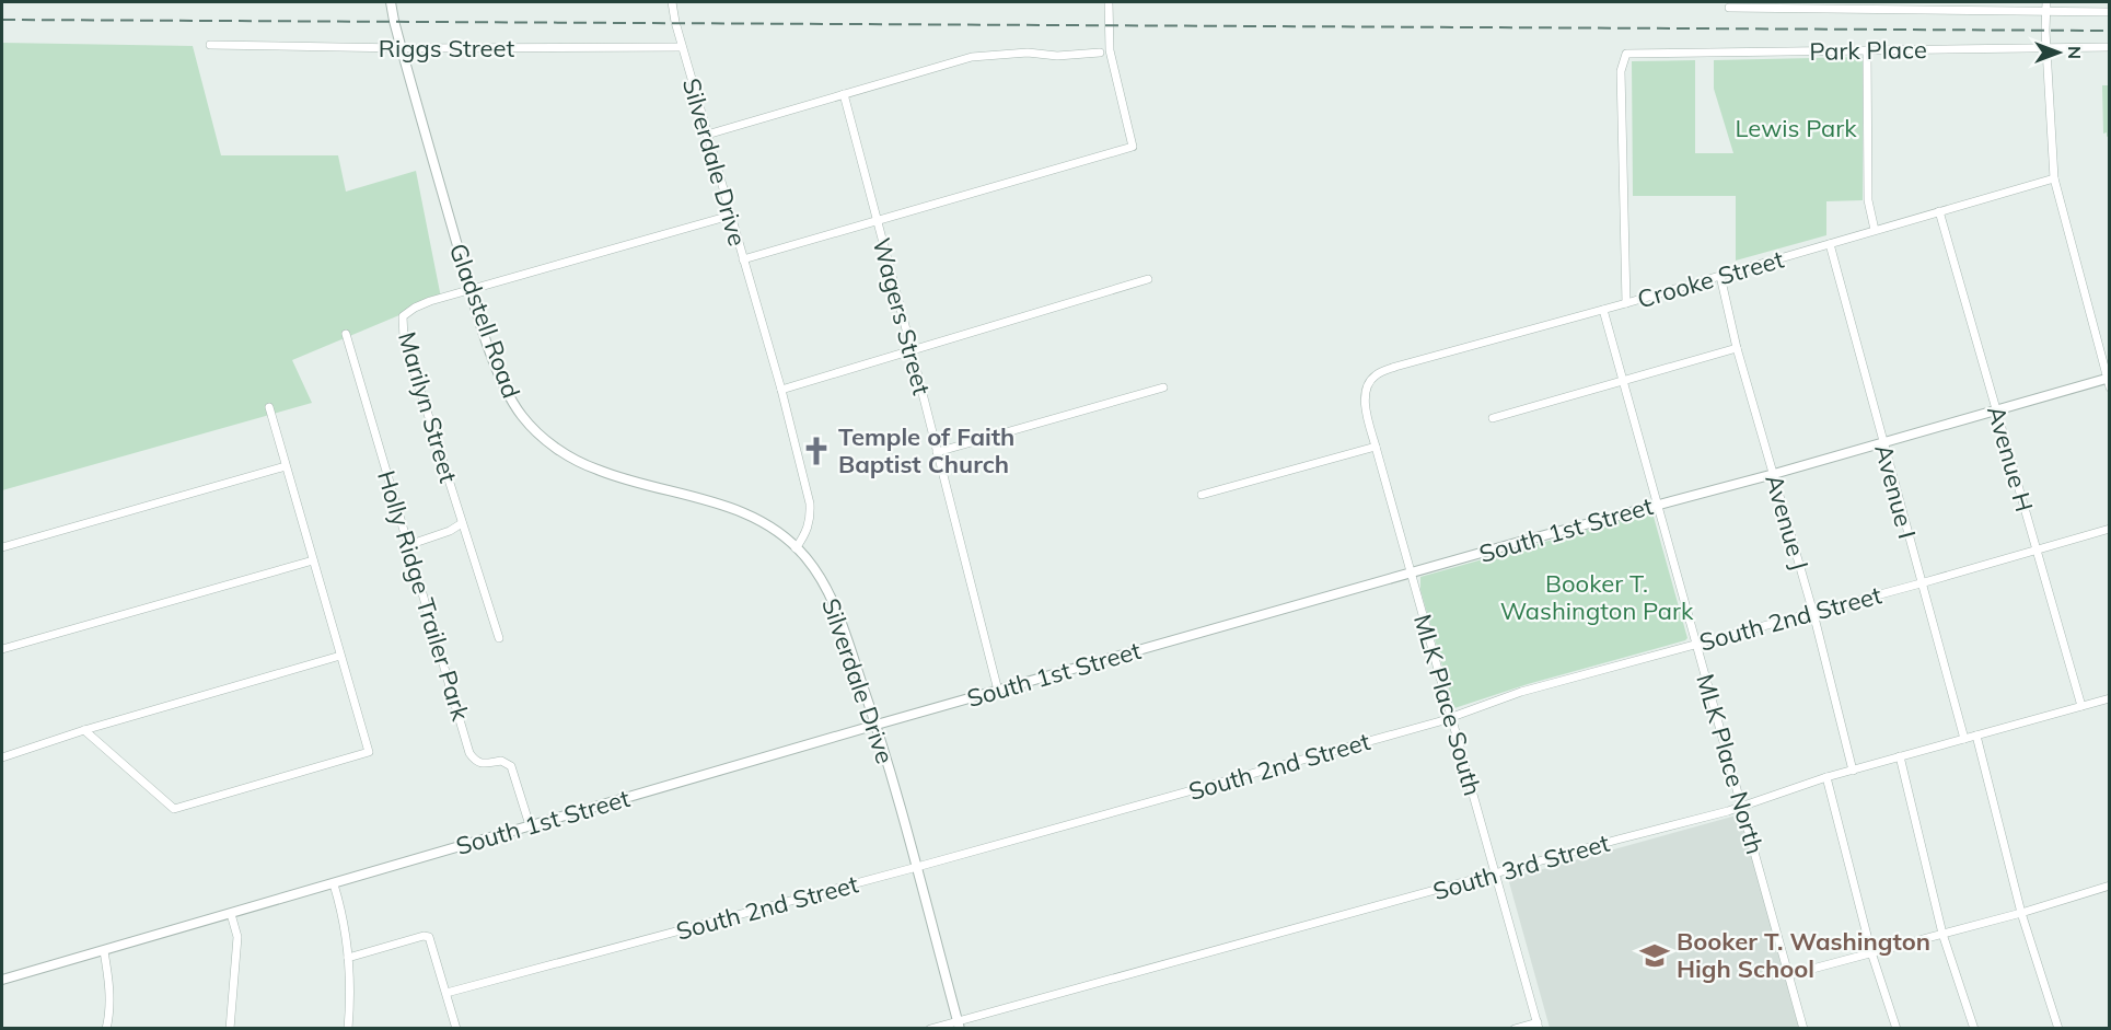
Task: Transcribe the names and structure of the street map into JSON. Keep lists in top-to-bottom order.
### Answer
{
  "streets": {
    "street": [
      "Riggs Street",
      "Park Place",
      "Silverdale Drive",
      "Crooke Street",
      "Wagers Street",
      "Gladstell Road",
      "Marilyn Street",
      "Avenue H",
      "Avenue I",
      "Avenue J",
      "South 1st Street",
      "Holly Ridge Trailer Park",
      "South 2nd Street",
      "MLK Place South",
      "MLK Place North",
      "South 3rd Street"
    ]
  },
  "crossings": [
    ["Riggs Street", "Silverdale Drive"],
    ["Riggs Street", "Gladstell Road"],
    ["Park Place", "Crooke Street"],
    ["Silverdale Drive", "Gladstell Road"],
    ["Silverdale Drive", "Marilyn Street"],
    ["Silverdale Drive", "South 1st Street"],
    ["Silverdale Drive", "South 2nd Street"],
    ["Silverdale Drive", "South 3rd Street"],
    ["Crooke Street", "Avenue H"],
    ["Crooke Street", "Avenue I"],
    ["Crooke Street", "Avenue J"],
    ["Crooke Street", "MLK Place South"],
    ["Crooke Street", "MLK Place North"],
    ["Wagers Street", "South 1st Street"],
    ["Gladstell Road", "Marilyn Street"],
    ["Avenue H", "South 1st Street"],
    ["Avenue H", "South 2nd Street"],
    ["Avenue H", "South 3rd Street"],
    ["Avenue I", "South 1st Street"],
    ["Avenue I", "South 2nd Street"],
    ["Avenue I", "South 3rd Street"],
    ["Avenue J", "South 1st Street"],
    ["Avenue J", "South 2nd Street"],
    ["Avenue J", "South 3rd Street"],
    ["South 1st Street", "Holly Ridge Trailer Park"],
    ["South 1st Street", "MLK Place South"],
    ["South 1st Street", "MLK Place North"],
    ["South 2nd Street", "MLK Place South"],
    ["South 2nd Street", "MLK Place North"],
    ["MLK Place South", "South 3rd Street"],
    ["MLK Place North", "South 3rd Street"]
  ],
  "parks": ["Lewis Park", "Booker T. Washington Park"],
  "places": {
    "church": ["Temple of Faith Baptist Church"],
    "school or university": ["Booker T. Washington High School"]
  },
  "north": "right"
}
